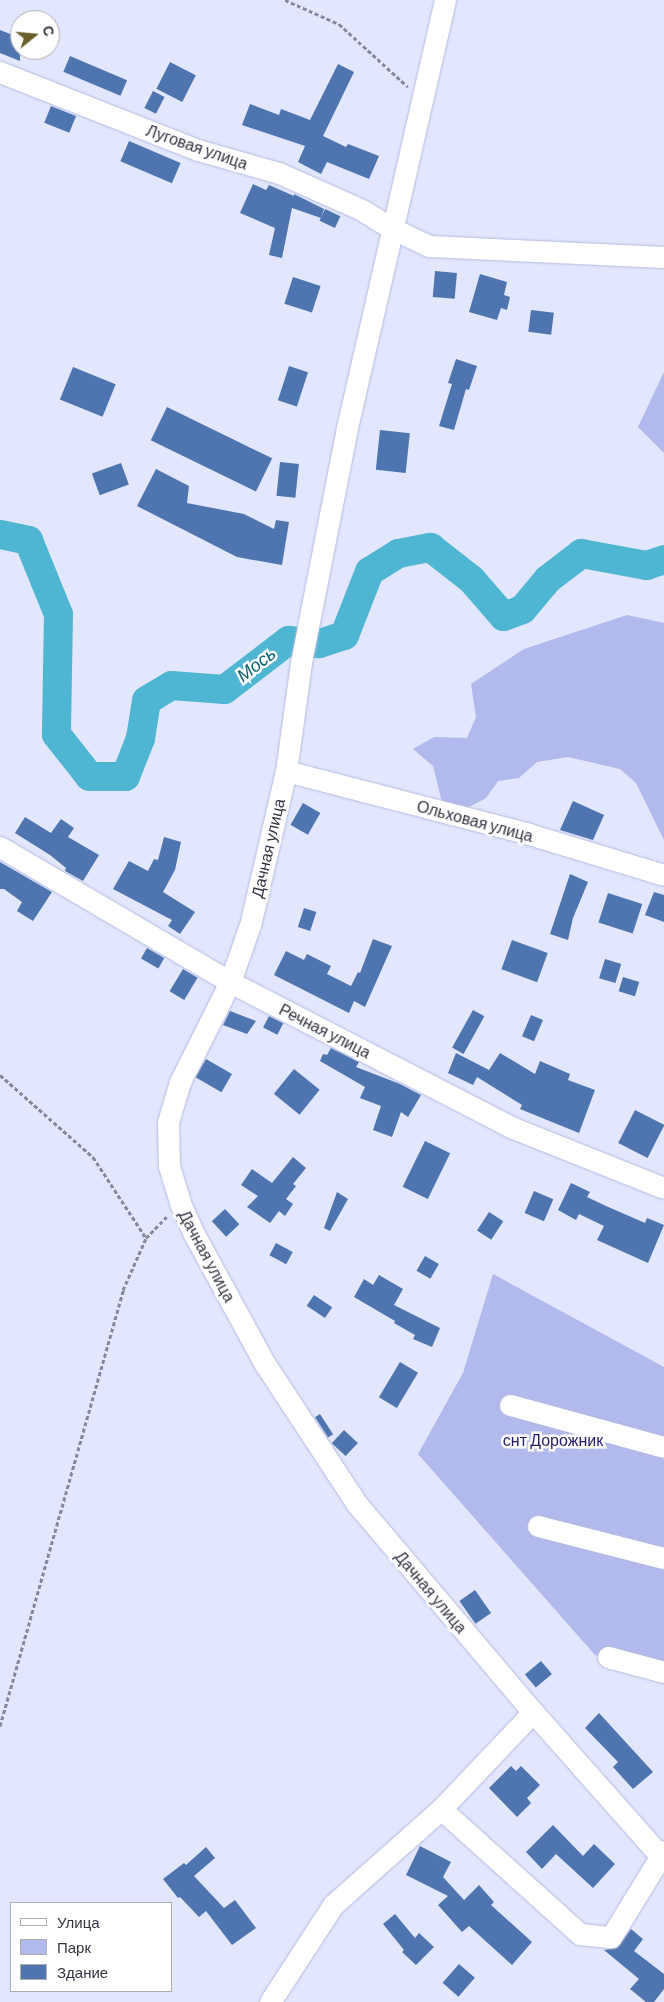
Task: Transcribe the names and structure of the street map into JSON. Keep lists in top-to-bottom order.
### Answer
{
  "streets": {
    "street": [
      "Луговая улица",
      "Ольховая улица",
      "Дачная улица",
      "Речная улица"
    ]
  },
  "crossings": [
    ["Луговая улица", "Дачная улица"],
    ["Ольховая улица", "Дачная улица"],
    ["Дачная улица", "Речная улица"]
  ],
  "water": ["Мось"],
  "parks": ["снт Дорожник"],
  "legend": ["Улица", "Парк", "Здание"],
  "north": "right"
}
